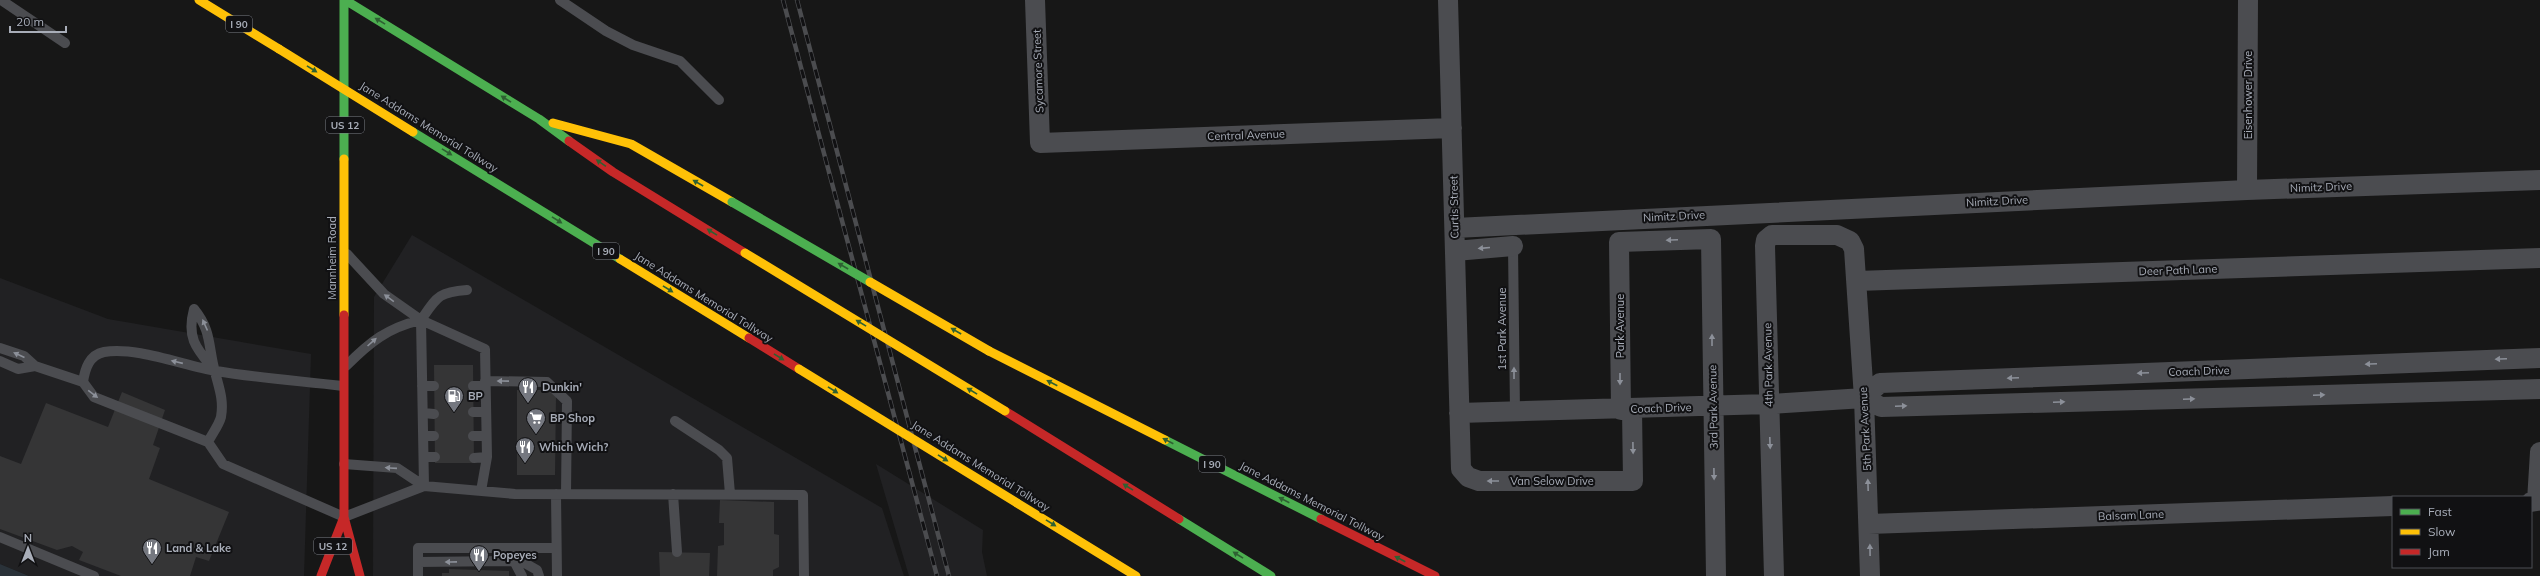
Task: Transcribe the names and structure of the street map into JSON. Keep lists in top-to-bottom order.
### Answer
{
  "streets": {
    "main road": [
      "I 90",
      "US 12",
      "Jane Addams Memorial Tollway",
      "Mannheim Road"
    ],
    "street": [
      "Sycamore Street",
      "Eisenhower Drive",
      "Central Avenue",
      "Nimitz Drive",
      "Curtis Street",
      "Deer Path Lane",
      "Park Avenue",
      "4th Park Avenue",
      "Coach Drive",
      "3rd Park Avenue",
      "5th Park Avenue",
      "Van Selow Drive",
      "Balsam Lane"
    ],
    "lane": ["1st Park Avenue"]
  },
  "crossings": [
    ["Sycamore Street", "Central Avenue"],
    ["Eisenhower Drive", "Nimitz Drive"],
    ["Jane Addams Memorial Tollway", "Mannheim Road"],
    ["Central Avenue", "Curtis Street"],
    ["Nimitz Drive", "Curtis Street"],
    ["Curtis Street", "Coach Drive"],
    ["Curtis Street", "Van Selow Drive"],
    ["Deer Path Lane", "4th Park Avenue"],
    ["Deer Path Lane", "5th Park Avenue"],
    ["Park Avenue", "Coach Drive"],
    ["Park Avenue", "3rd Park Avenue"],
    ["Park Avenue", "Van Selow Drive"],
    ["1st Park Avenue", "Coach Drive"],
    ["4th Park Avenue", "Coach Drive"],
    ["4th Park Avenue", "5th Park Avenue"],
    ["Coach Drive", "3rd Park Avenue"],
    ["Coach Drive", "5th Park Avenue"],
    ["Coach Drive", "Van Selow Drive"],
    ["5th Park Avenue", "Balsam Lane"]
  ],
  "one_way": [
    "Park Avenue",
    "1st Park Avenue",
    "4th Park Avenue",
    "5th Park Avenue"
  ],
  "places": {
    "restaurant": [
      "Dunkin'",
      "Which Wich?",
      "Land & Lake",
      "Popeyes"
    ],
    "fuel station": ["BP"],
    "supermarket": ["BP Shop"]
  },
  "legend": ["Fast", "Slow", "Jam"],
  "scale_bar": "20 m",
  "north": "top"
}
